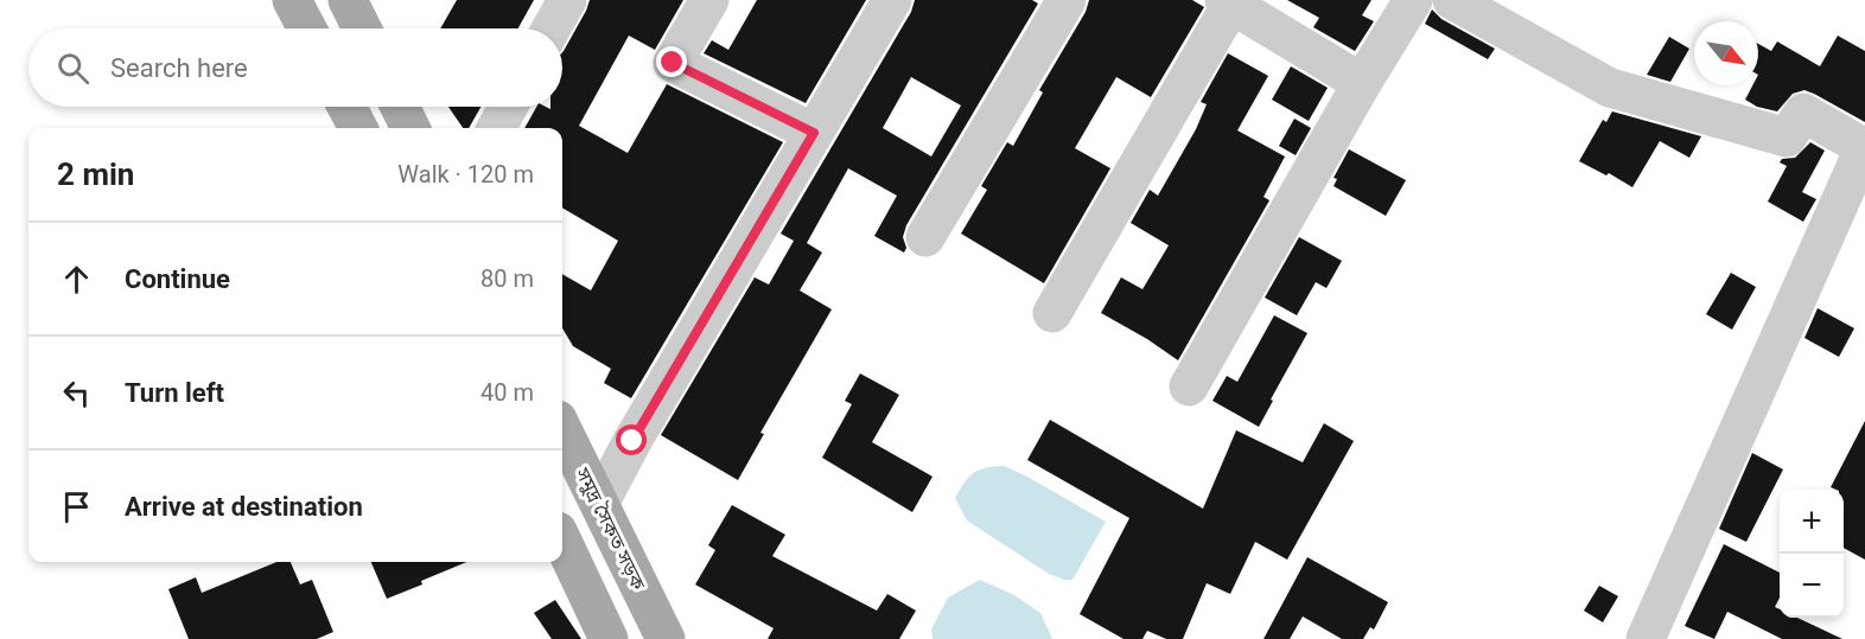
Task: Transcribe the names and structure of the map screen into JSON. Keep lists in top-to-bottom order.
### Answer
{
  "streets": {
    "main road": ["সমুদ্র সৈকত সড়ক"]
  },
  "north": "bottom right",
  "page": {
    "search": "Search here",
    "heading": ["2 min", "Walk · 120 m"],
    "list": [
      ["Continue", "80 m"],
      ["Turn left", "40 m"],
      "Arrive at destination"
    ],
    "map_buttons": ["+", "−"]
  }
}
